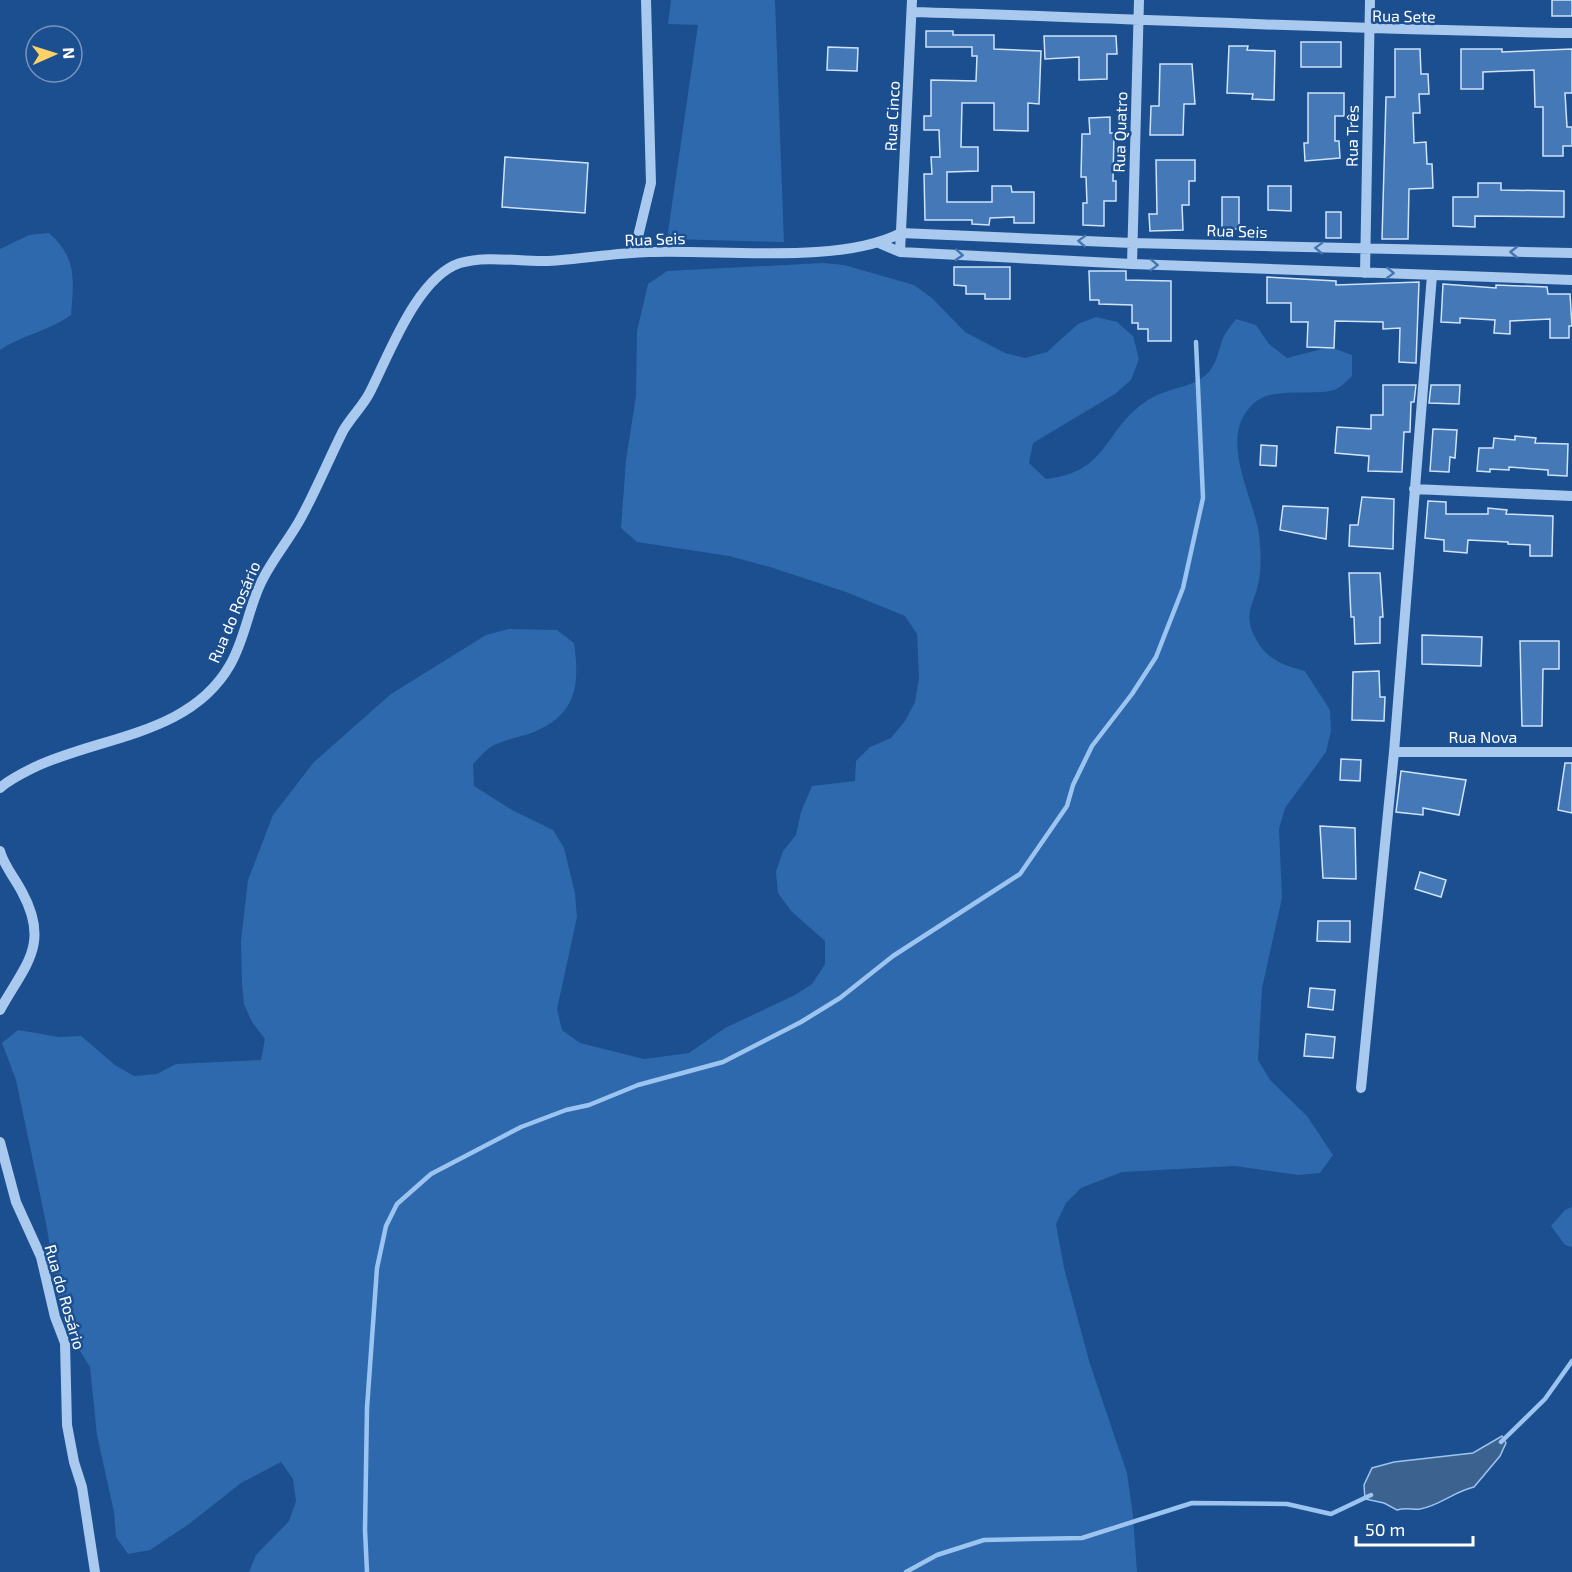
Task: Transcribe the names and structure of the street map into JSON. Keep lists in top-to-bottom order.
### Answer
{
  "streets": {
    "street": [
      "Rua Sete",
      "Rua Cinco",
      "Rua Quatro",
      "Rua Três",
      "Rua Seis",
      "Rua do Rosário",
      "Rua Nova"
    ]
  },
  "crossings": [
    ["Rua Sete", "Rua Cinco"],
    ["Rua Sete", "Rua Quatro"],
    ["Rua Sete", "Rua Três"],
    ["Rua Cinco", "Rua Seis"],
    ["Rua Quatro", "Rua Seis"],
    ["Rua Três", "Rua Seis"],
    ["Rua Seis", "Rua do Rosário"]
  ],
  "scale_bar": "50 m",
  "north": "right"
}
